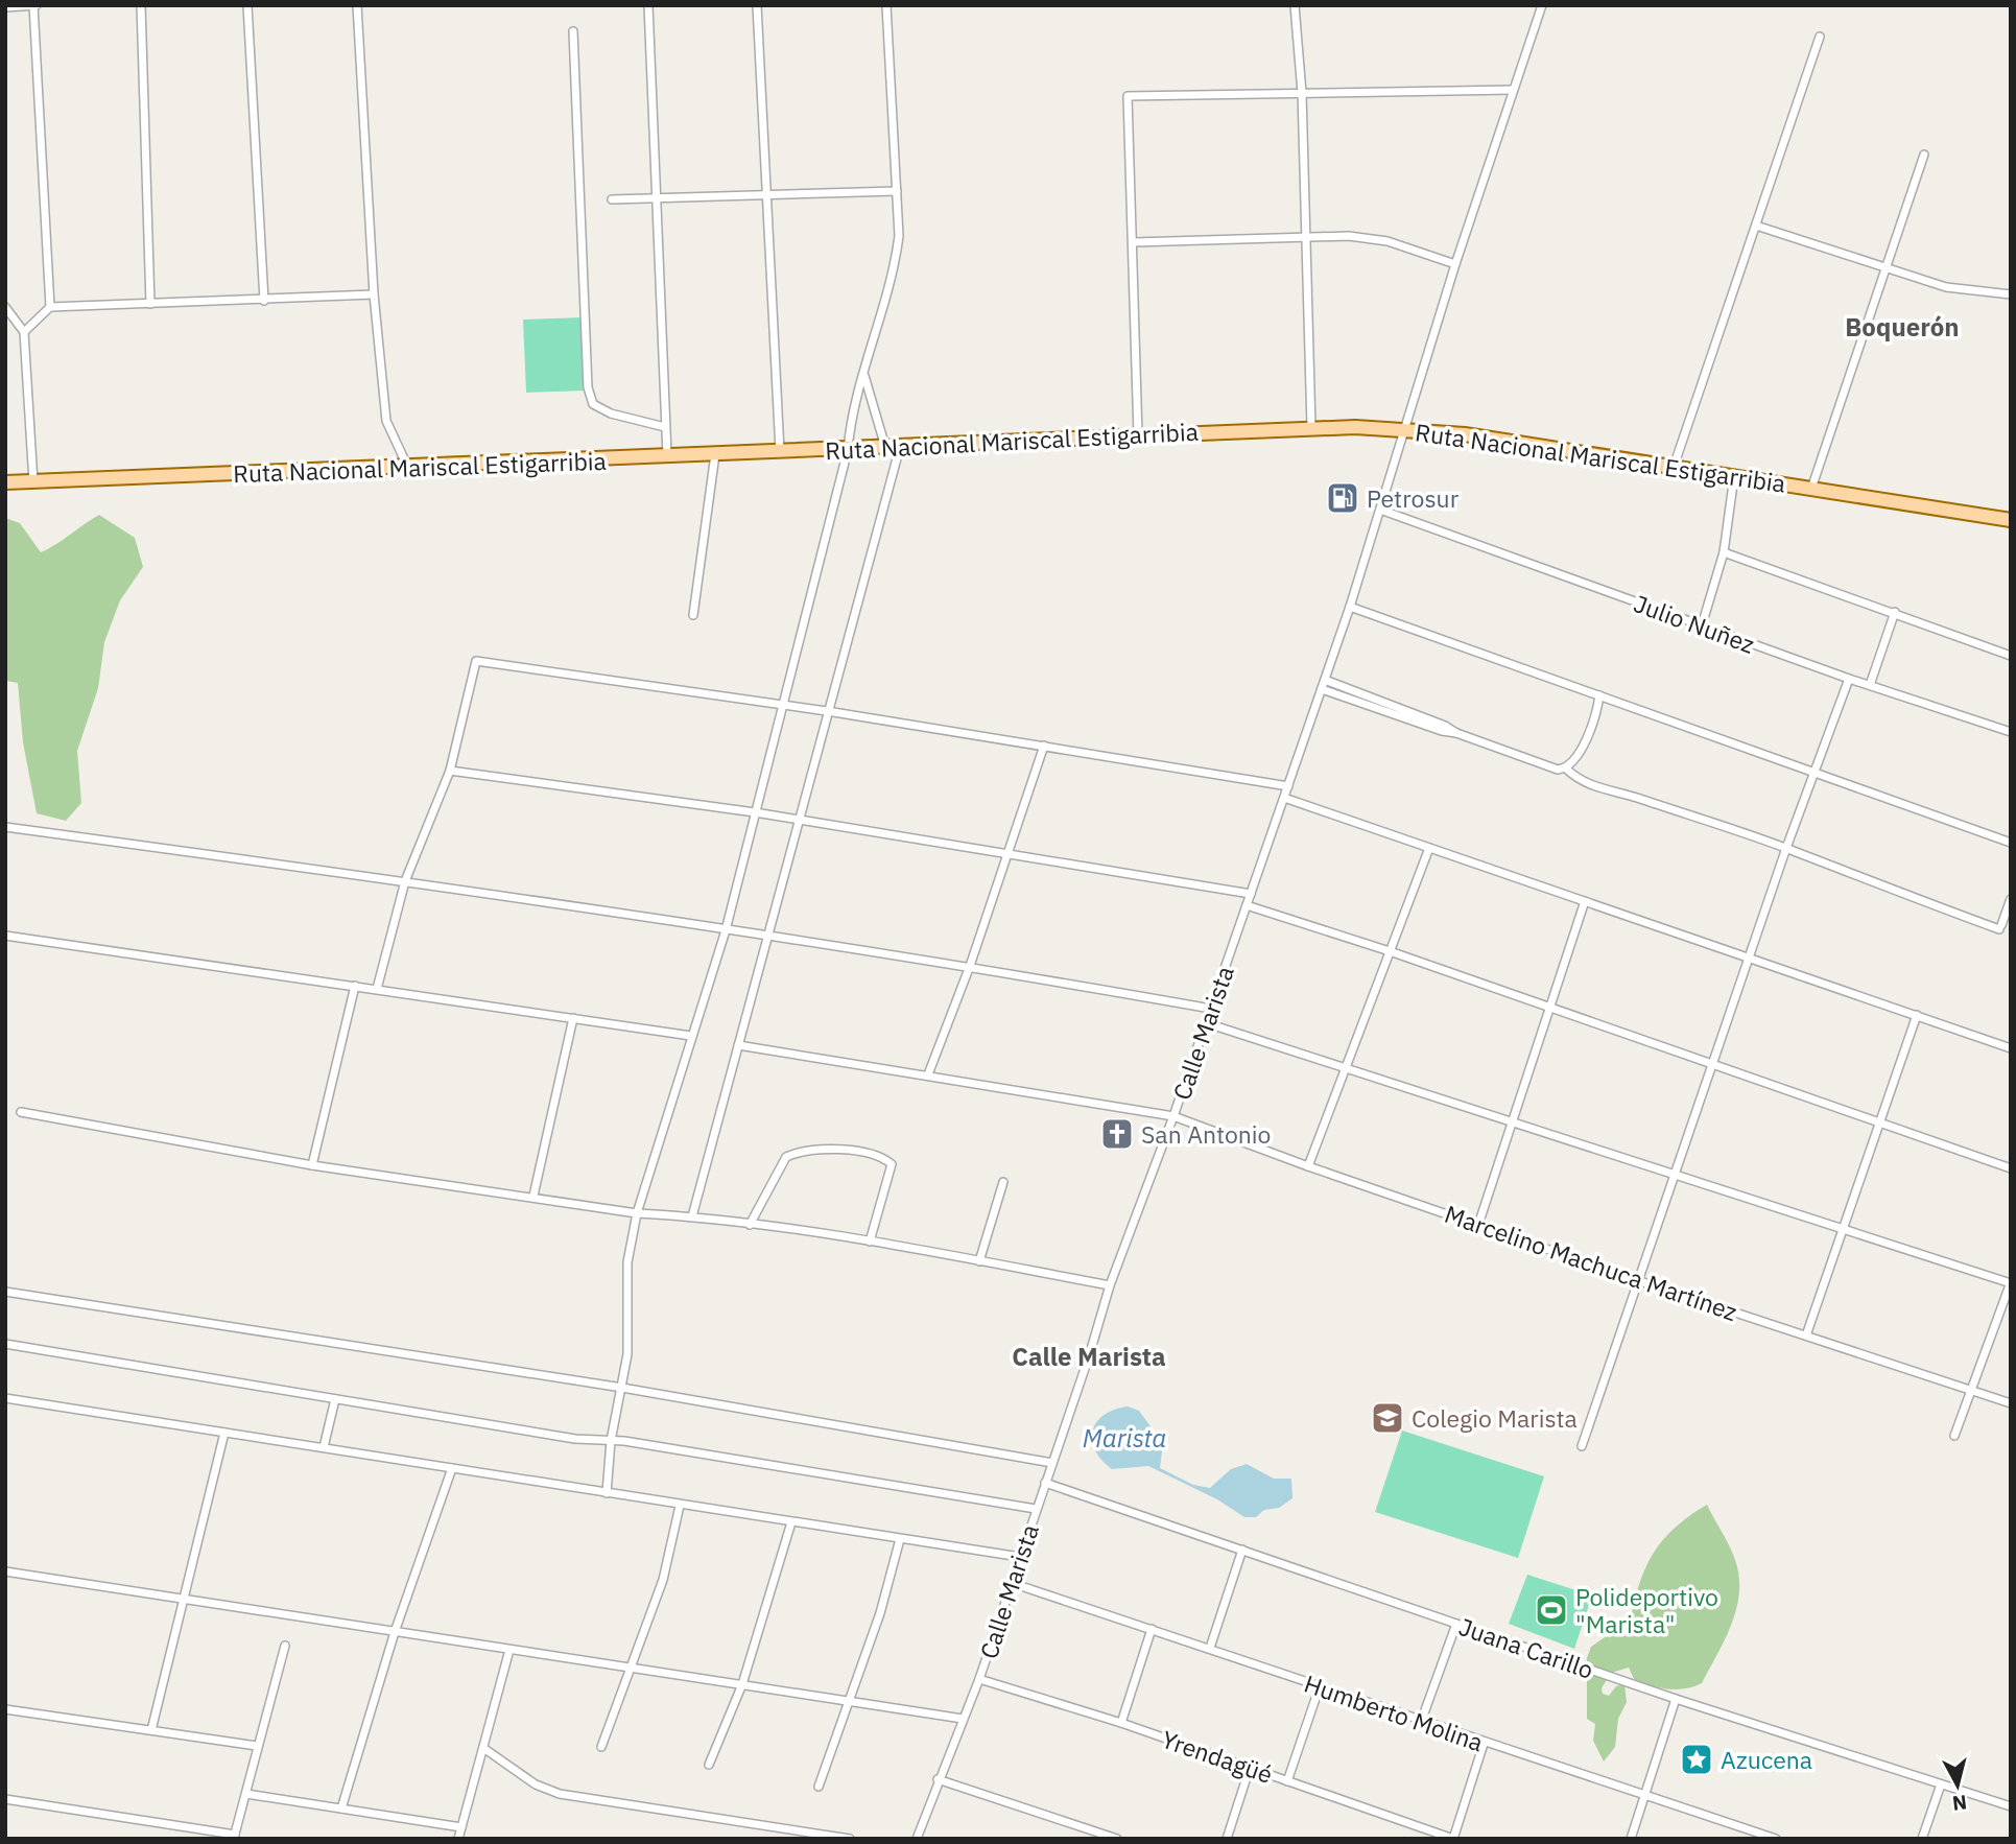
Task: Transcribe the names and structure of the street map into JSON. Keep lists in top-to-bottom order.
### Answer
{
  "streets": {
    "main road": ["Ruta Nacional Mariscal Estigarribia"],
    "street": [
      "Julio Nuñez",
      "Calle Marista",
      "Marcelino Machuca Martínez",
      "Juana Carillo",
      "Humberto Molina",
      "Yrendagüé"
    ]
  },
  "crossings": [
    ["Ruta Nacional Mariscal Estigarribia", "Calle Marista"],
    ["Julio Nuñez", "Calle Marista"],
    ["Calle Marista", "Marcelino Machuca Martínez"],
    ["Calle Marista", "Juana Carillo"],
    ["Calle Marista", "Humberto Molina"],
    ["Calle Marista", "Yrendagüé"]
  ],
  "districts": ["Boquerón", "Calle Marista"],
  "water": ["Marista"],
  "places": {
    "fuel station": ["Petrosur"],
    "church": ["San Antonio"],
    "school or university": ["Colegio Marista"],
    "sports": ["Polideportivo \"Marista\""],
    "place": ["Azucena"]
  },
  "north": "bottom"
}
